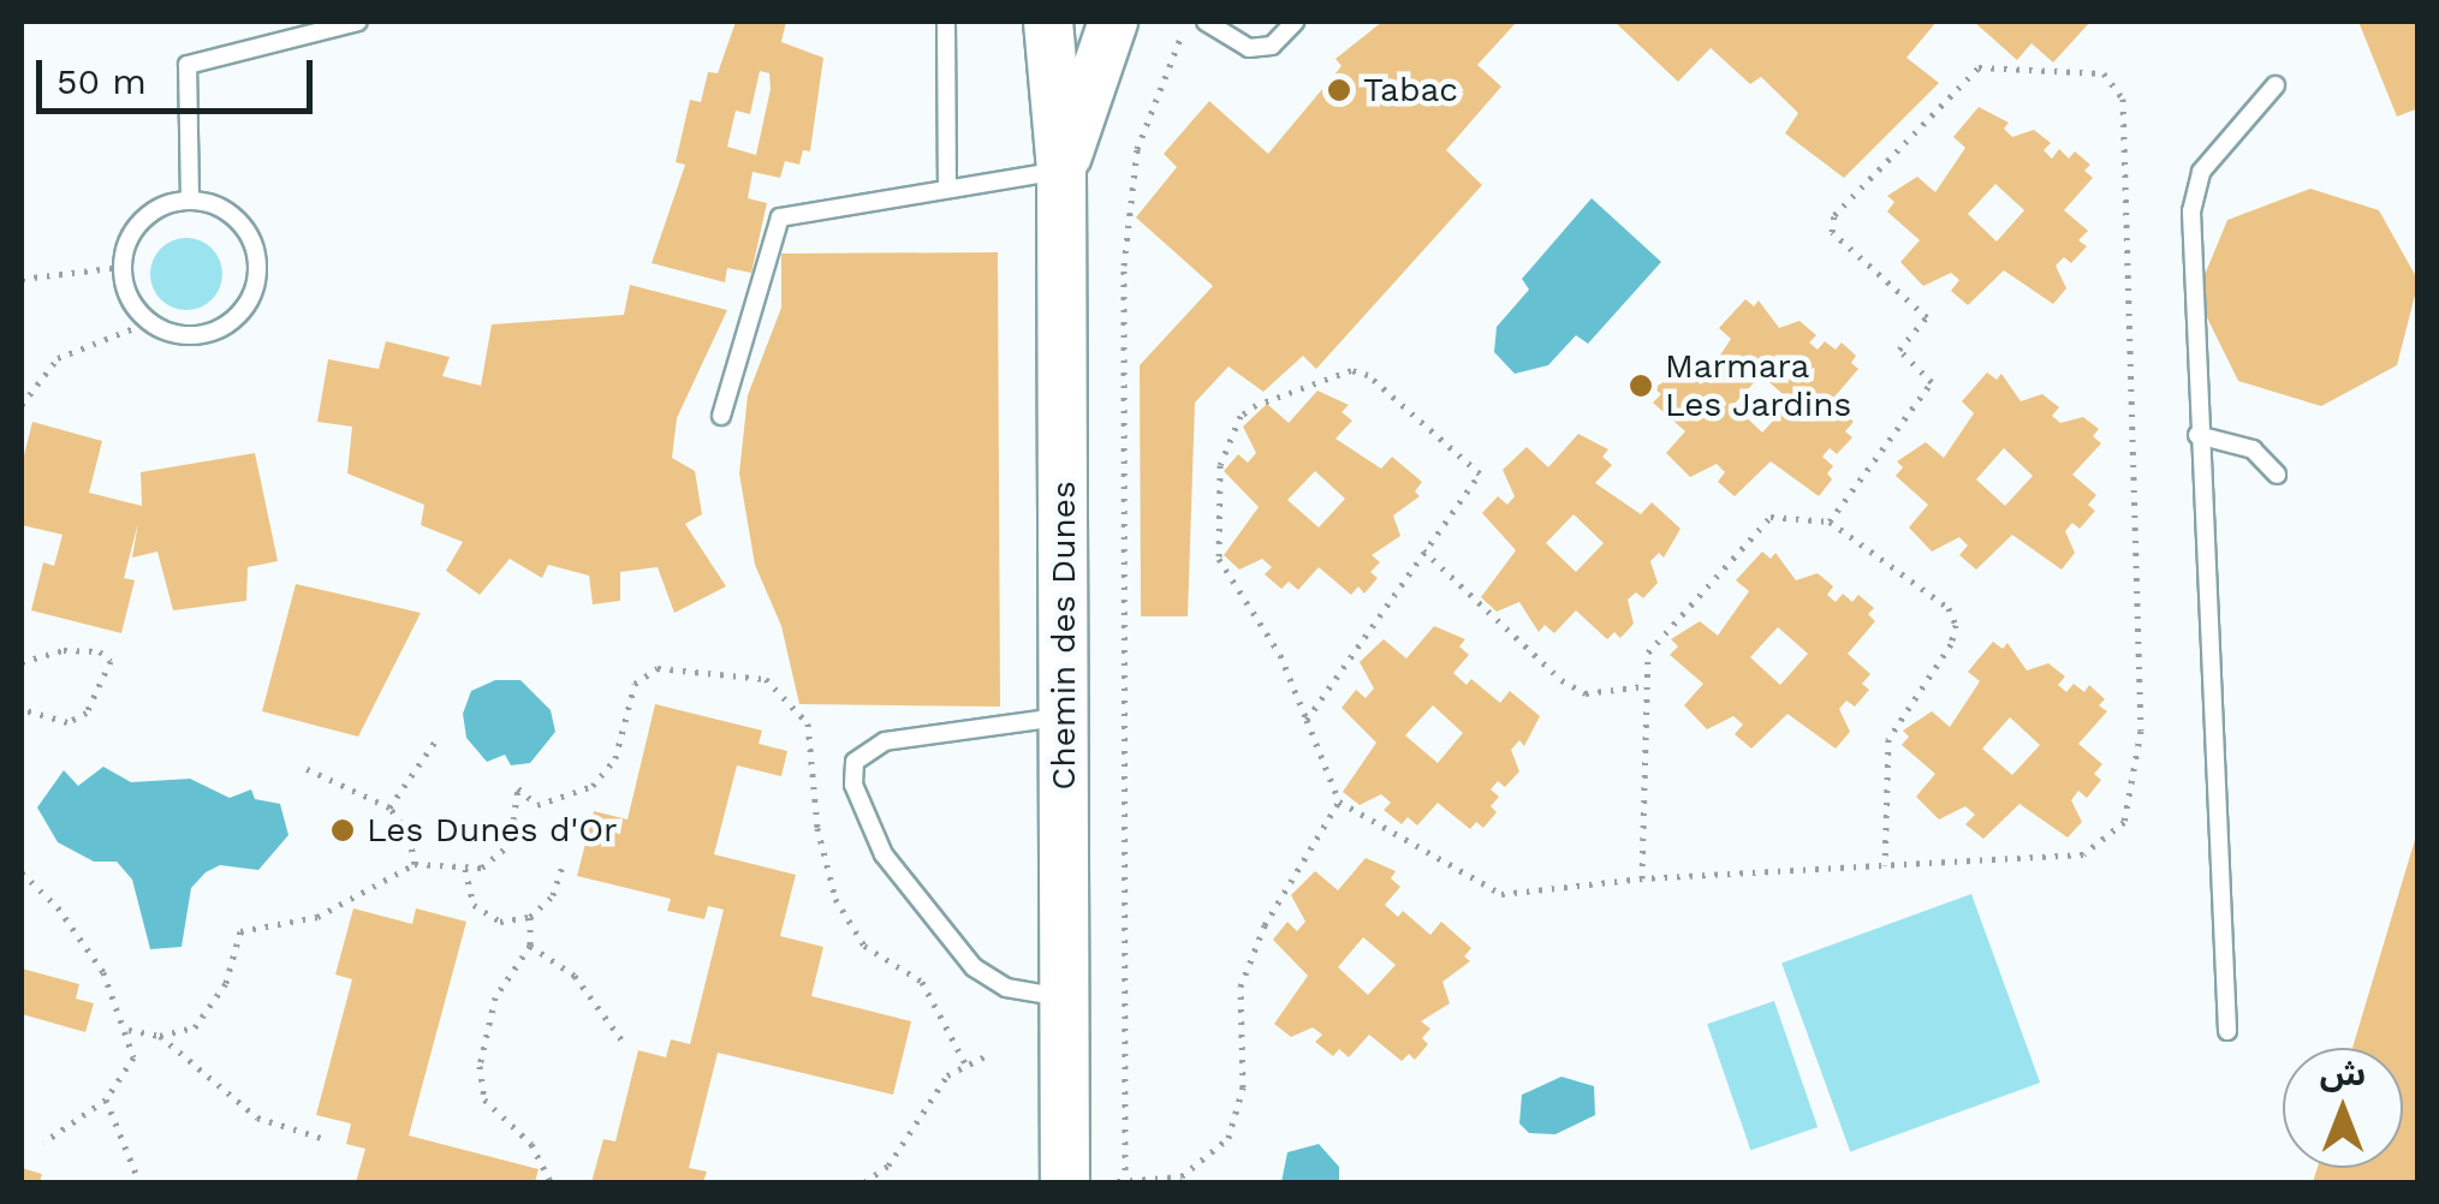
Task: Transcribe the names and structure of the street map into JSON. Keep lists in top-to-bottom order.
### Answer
{
  "streets": {
    "street": ["Chemin des Dunes"]
  },
  "places": ["Tabac", "Marmara Les Jardins", "Les Dunes d'Or"],
  "scale_bar": "50 m",
  "north": "top"
}
